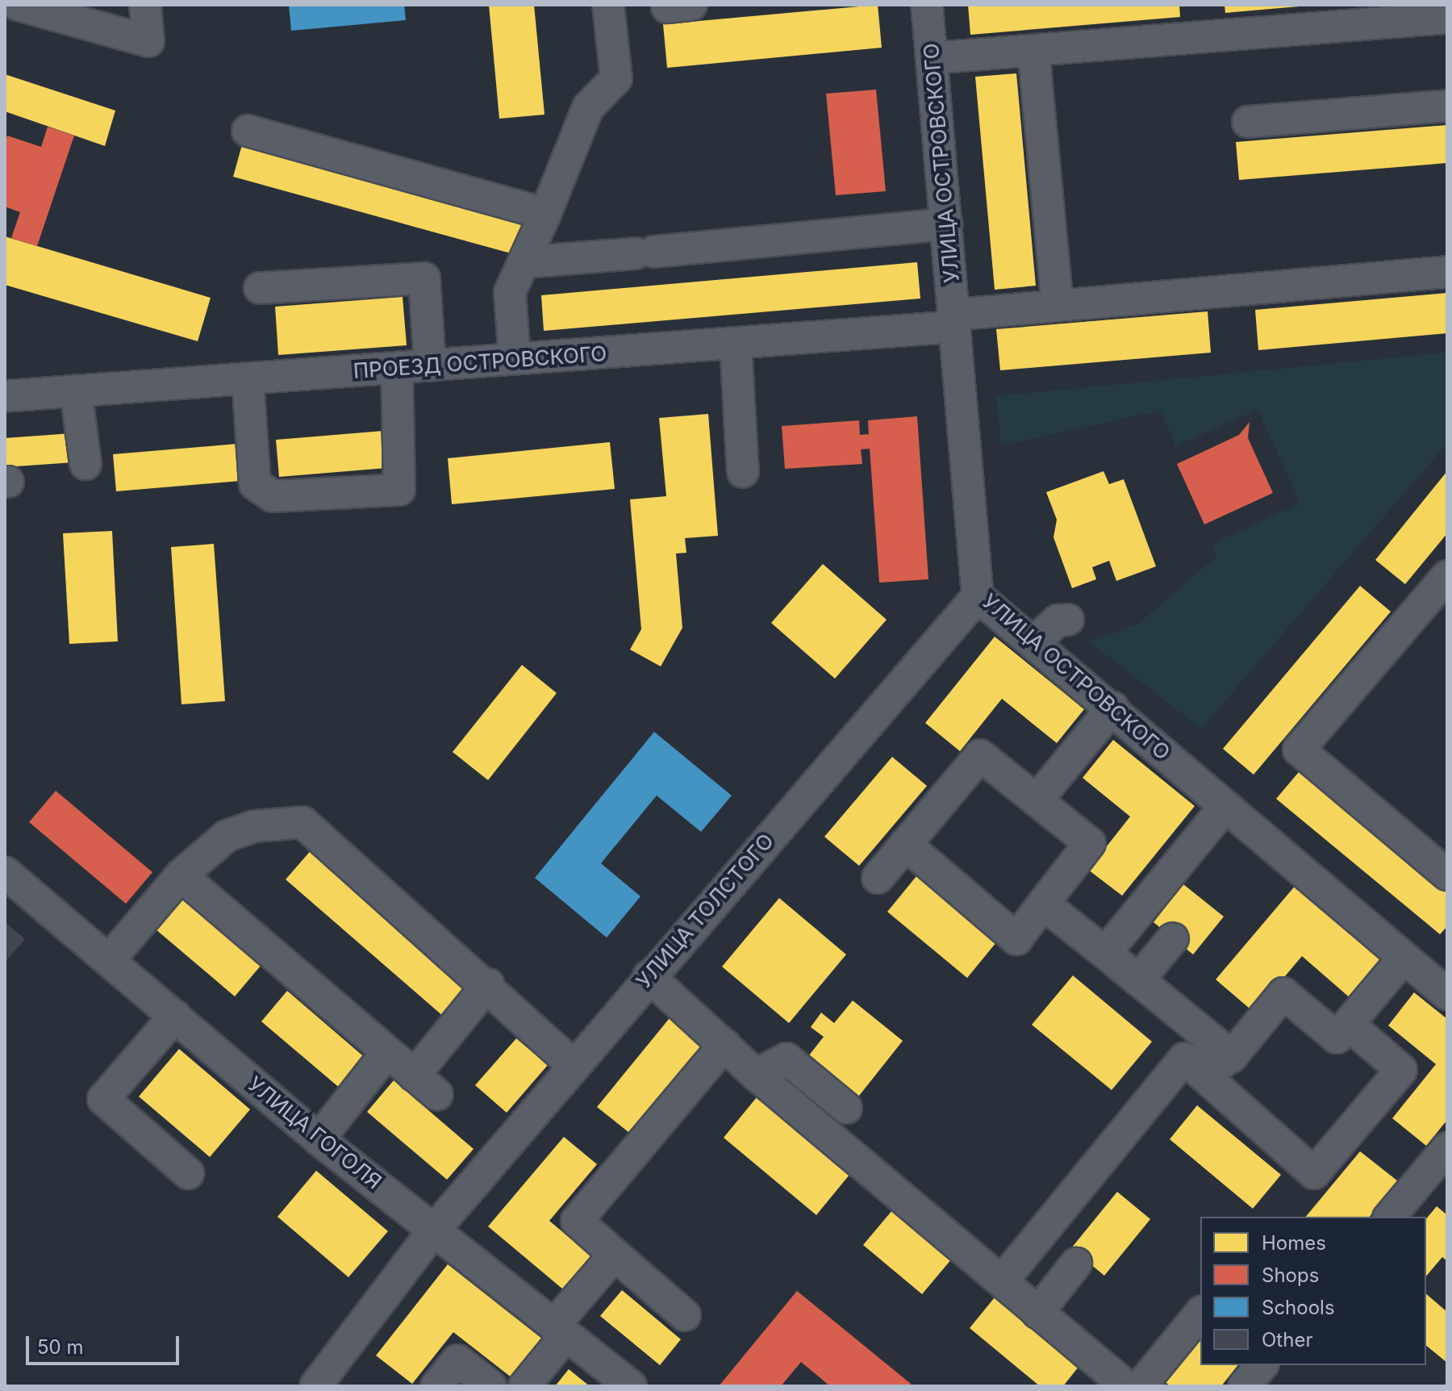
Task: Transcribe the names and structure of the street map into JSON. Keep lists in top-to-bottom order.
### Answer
{
  "streets": {
    "street": [
      "УЛИЦА ОСТРОВСКОГО",
      "ПРОЕЗД ОСТРОВСКОГО",
      "УЛИЦА ТОЛСТОГО",
      "УЛИЦА ГОГОЛЯ"
    ]
  },
  "crossings": [
    ["УЛИЦА ОСТРОВСКОГО", "ПРОЕЗД ОСТРОВСКОГО"],
    ["УЛИЦА ОСТРОВСКОГО", "УЛИЦА ТОЛСТОГО"],
    ["УЛИЦА ТОЛСТОГО", "УЛИЦА ГОГОЛЯ"]
  ],
  "legend": [
    "Homes",
    "Shops",
    "Schools",
    "Other"
  ],
  "scale_bar": "50 m"
}
